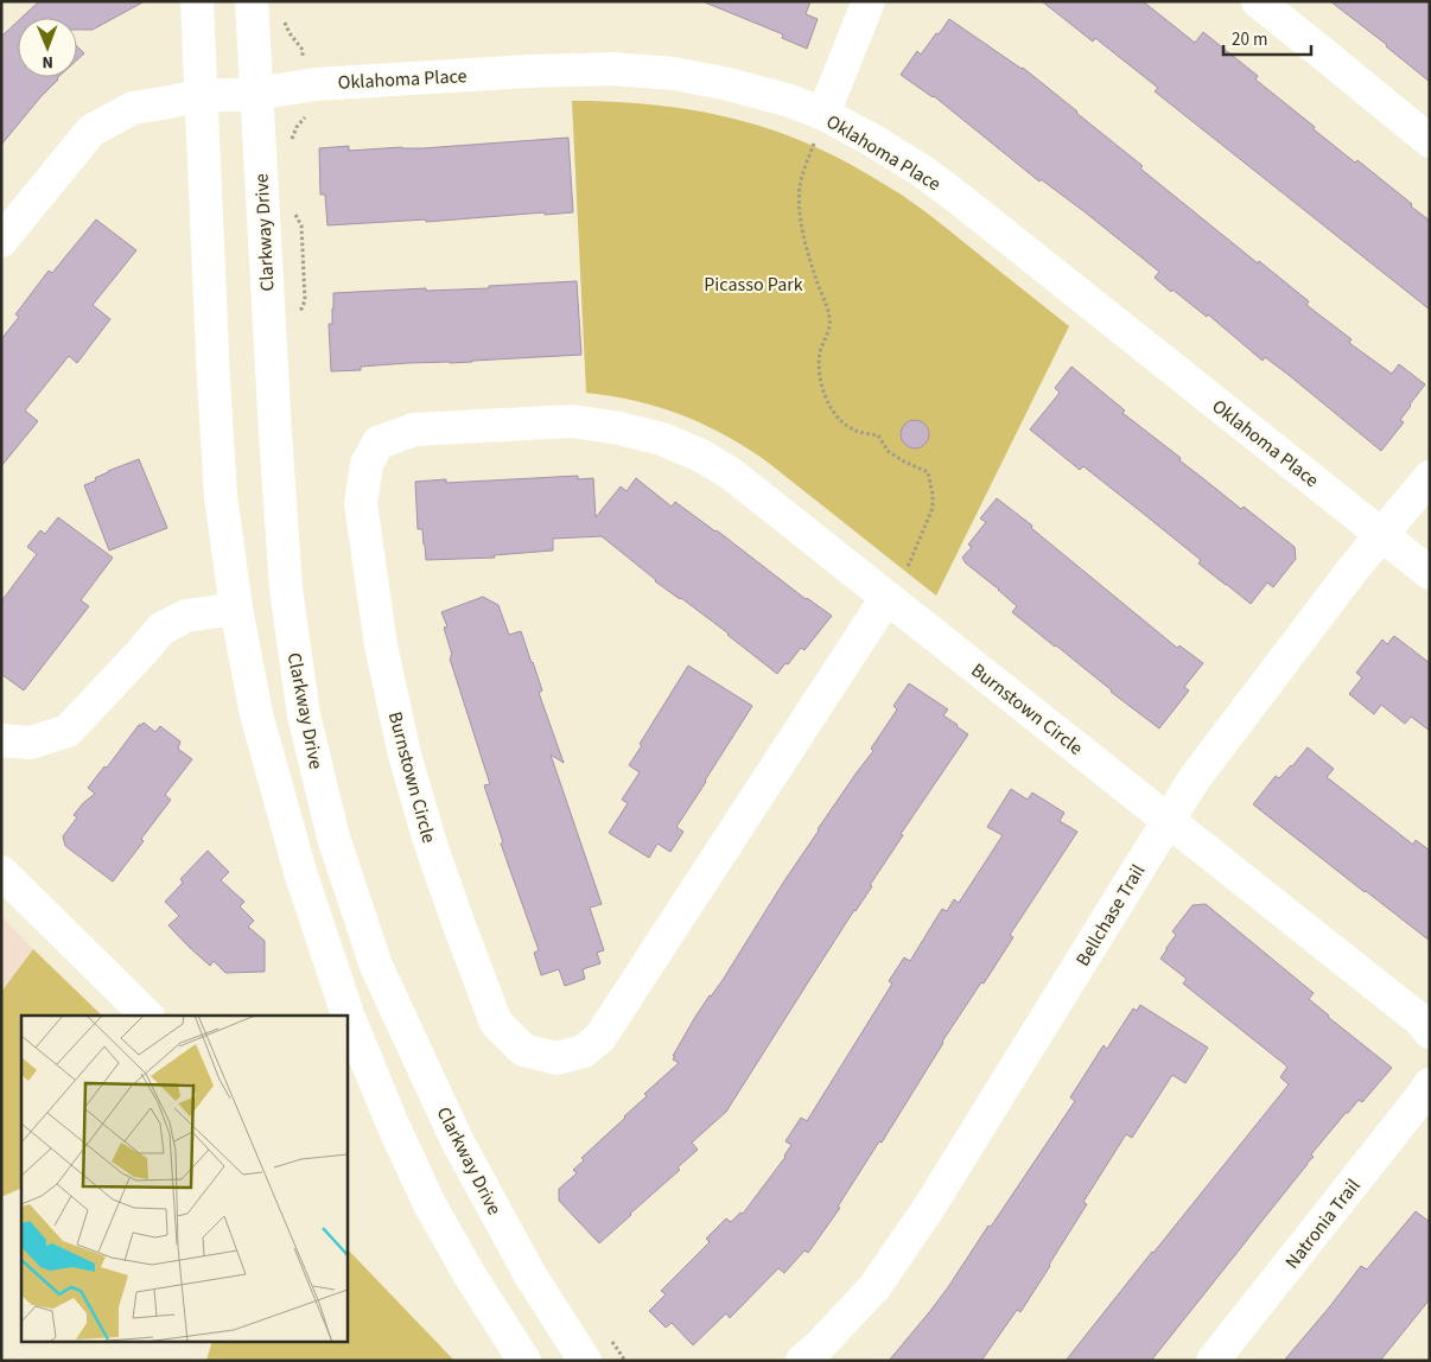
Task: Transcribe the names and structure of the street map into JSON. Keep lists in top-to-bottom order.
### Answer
{
  "streets": {
    "street": [
      "Oklahoma Place",
      "Clarkway Drive",
      "Burnstown Circle",
      "Bellchase Trail",
      "Natronia Trail"
    ]
  },
  "crossings": [
    ["Oklahoma Place", "Clarkway Drive"],
    ["Oklahoma Place", "Bellchase Trail"],
    ["Burnstown Circle", "Bellchase Trail"]
  ],
  "parks": ["Picasso Park"],
  "scale_bar": "20 m",
  "north": "bottom"
}
